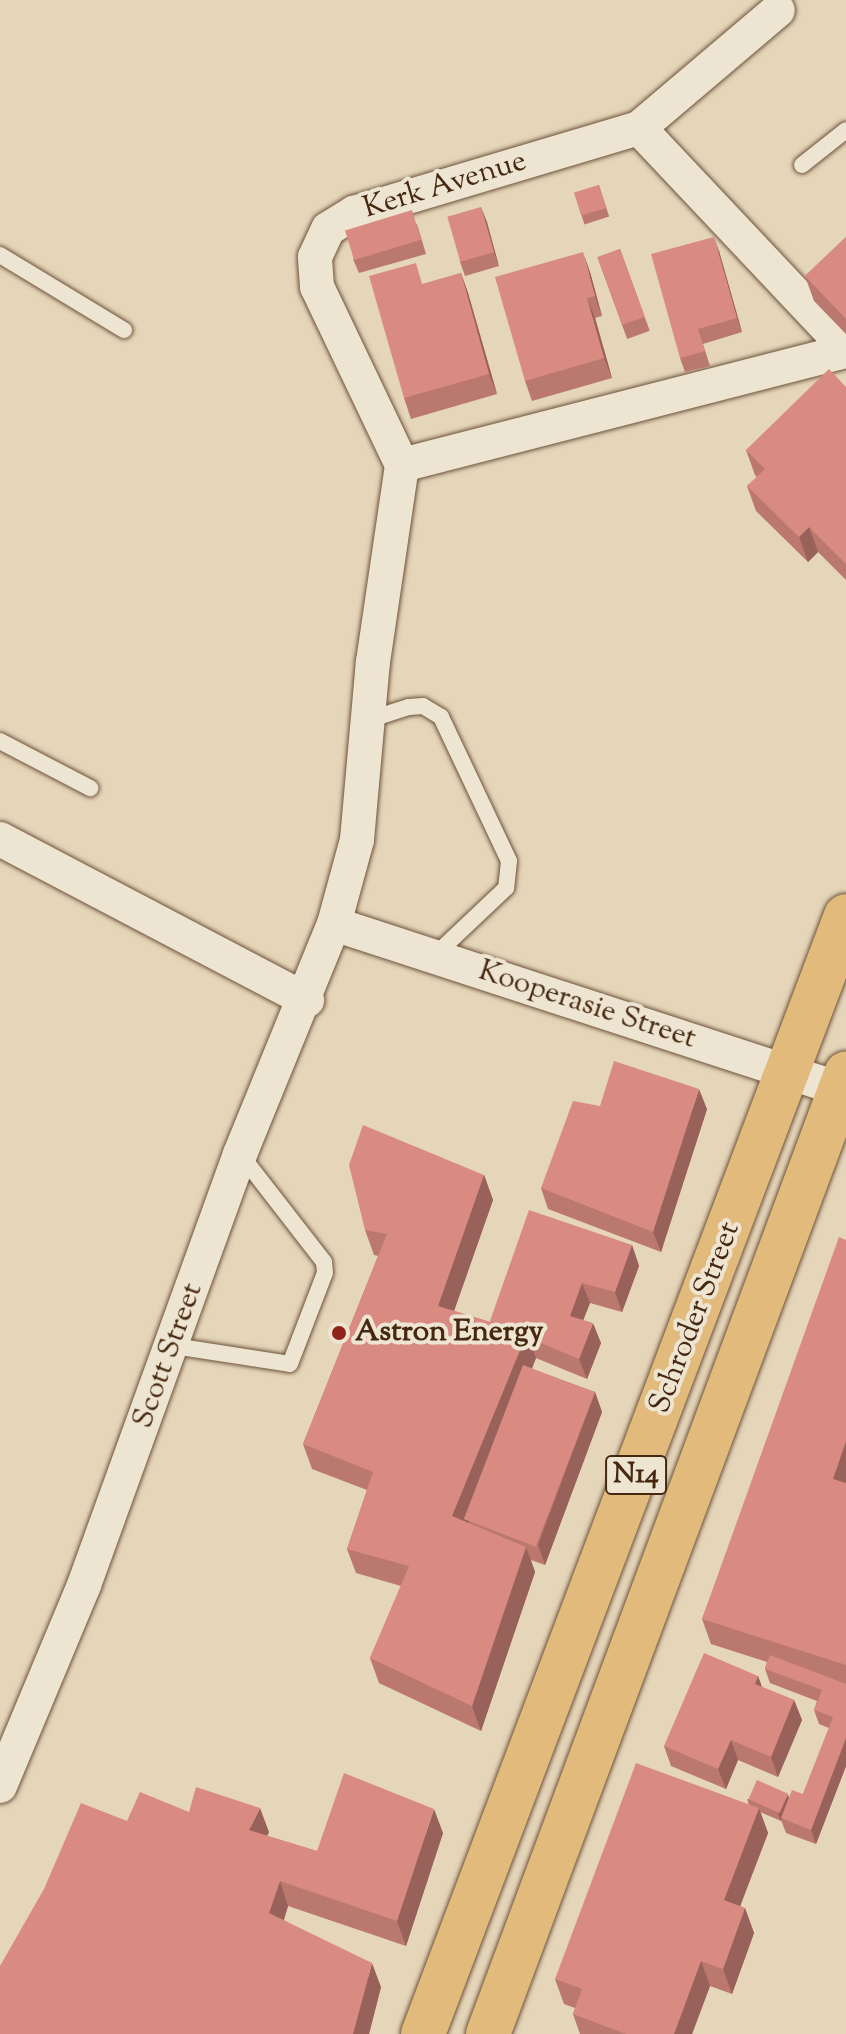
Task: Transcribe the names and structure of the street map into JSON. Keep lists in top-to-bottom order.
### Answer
{
  "streets": {
    "highway": ["Schroder Street", "N14"],
    "street": ["Kerk Avenue", "Kooperasie Street", "Scott Street"]
  },
  "crossings": [
    ["Kooperasie Street", "Schroder Street"],
    ["Kooperasie Street", "Scott Street"]
  ],
  "places": ["Astron Energy"]
}
